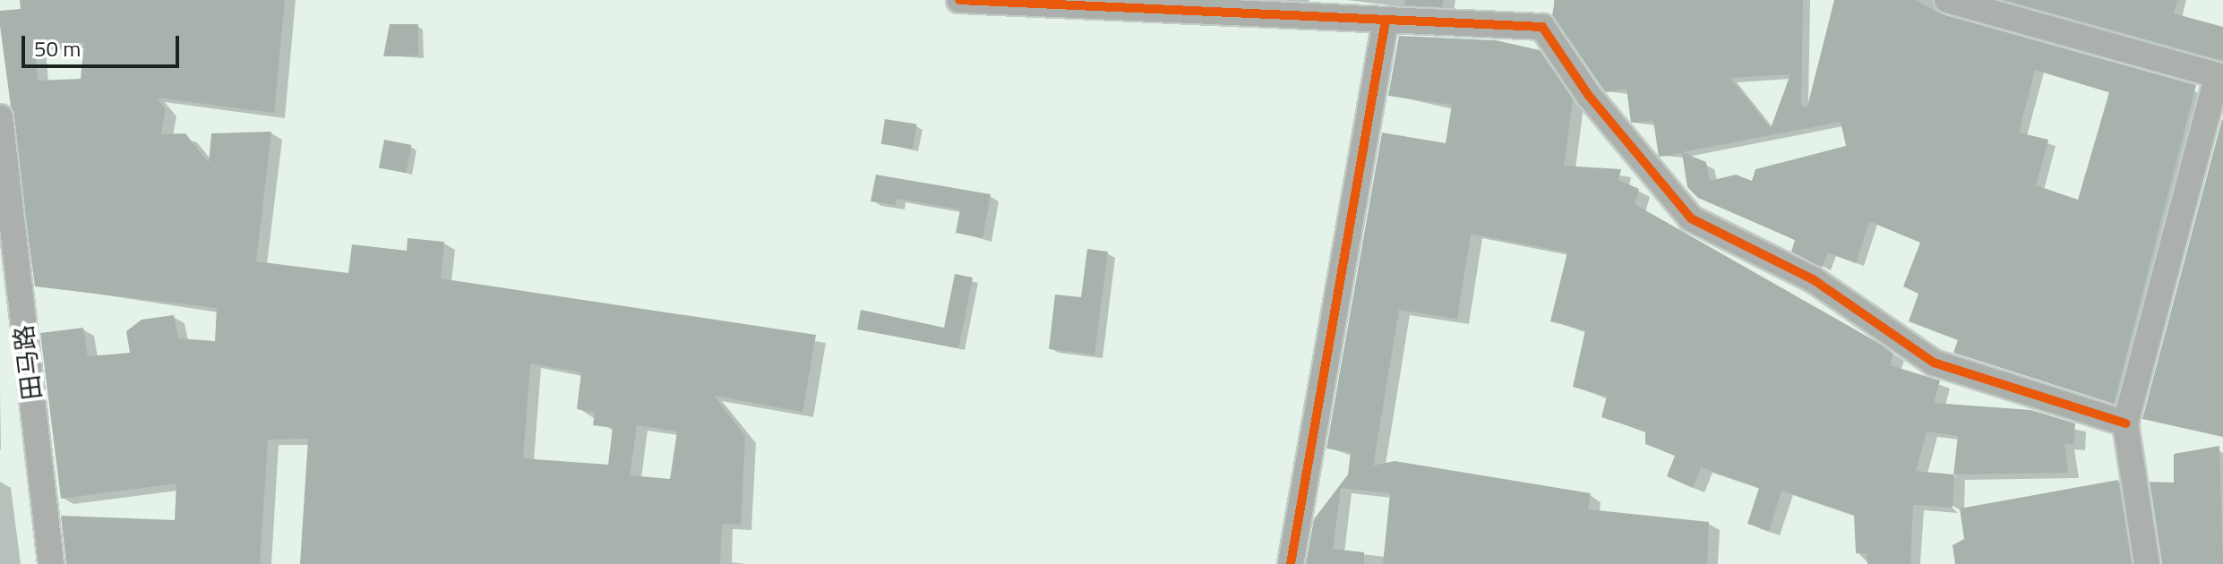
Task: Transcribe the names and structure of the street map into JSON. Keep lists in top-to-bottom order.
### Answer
{
  "streets": {
    "street": ["田马路"]
  },
  "scale_bar": "50 m"
}
